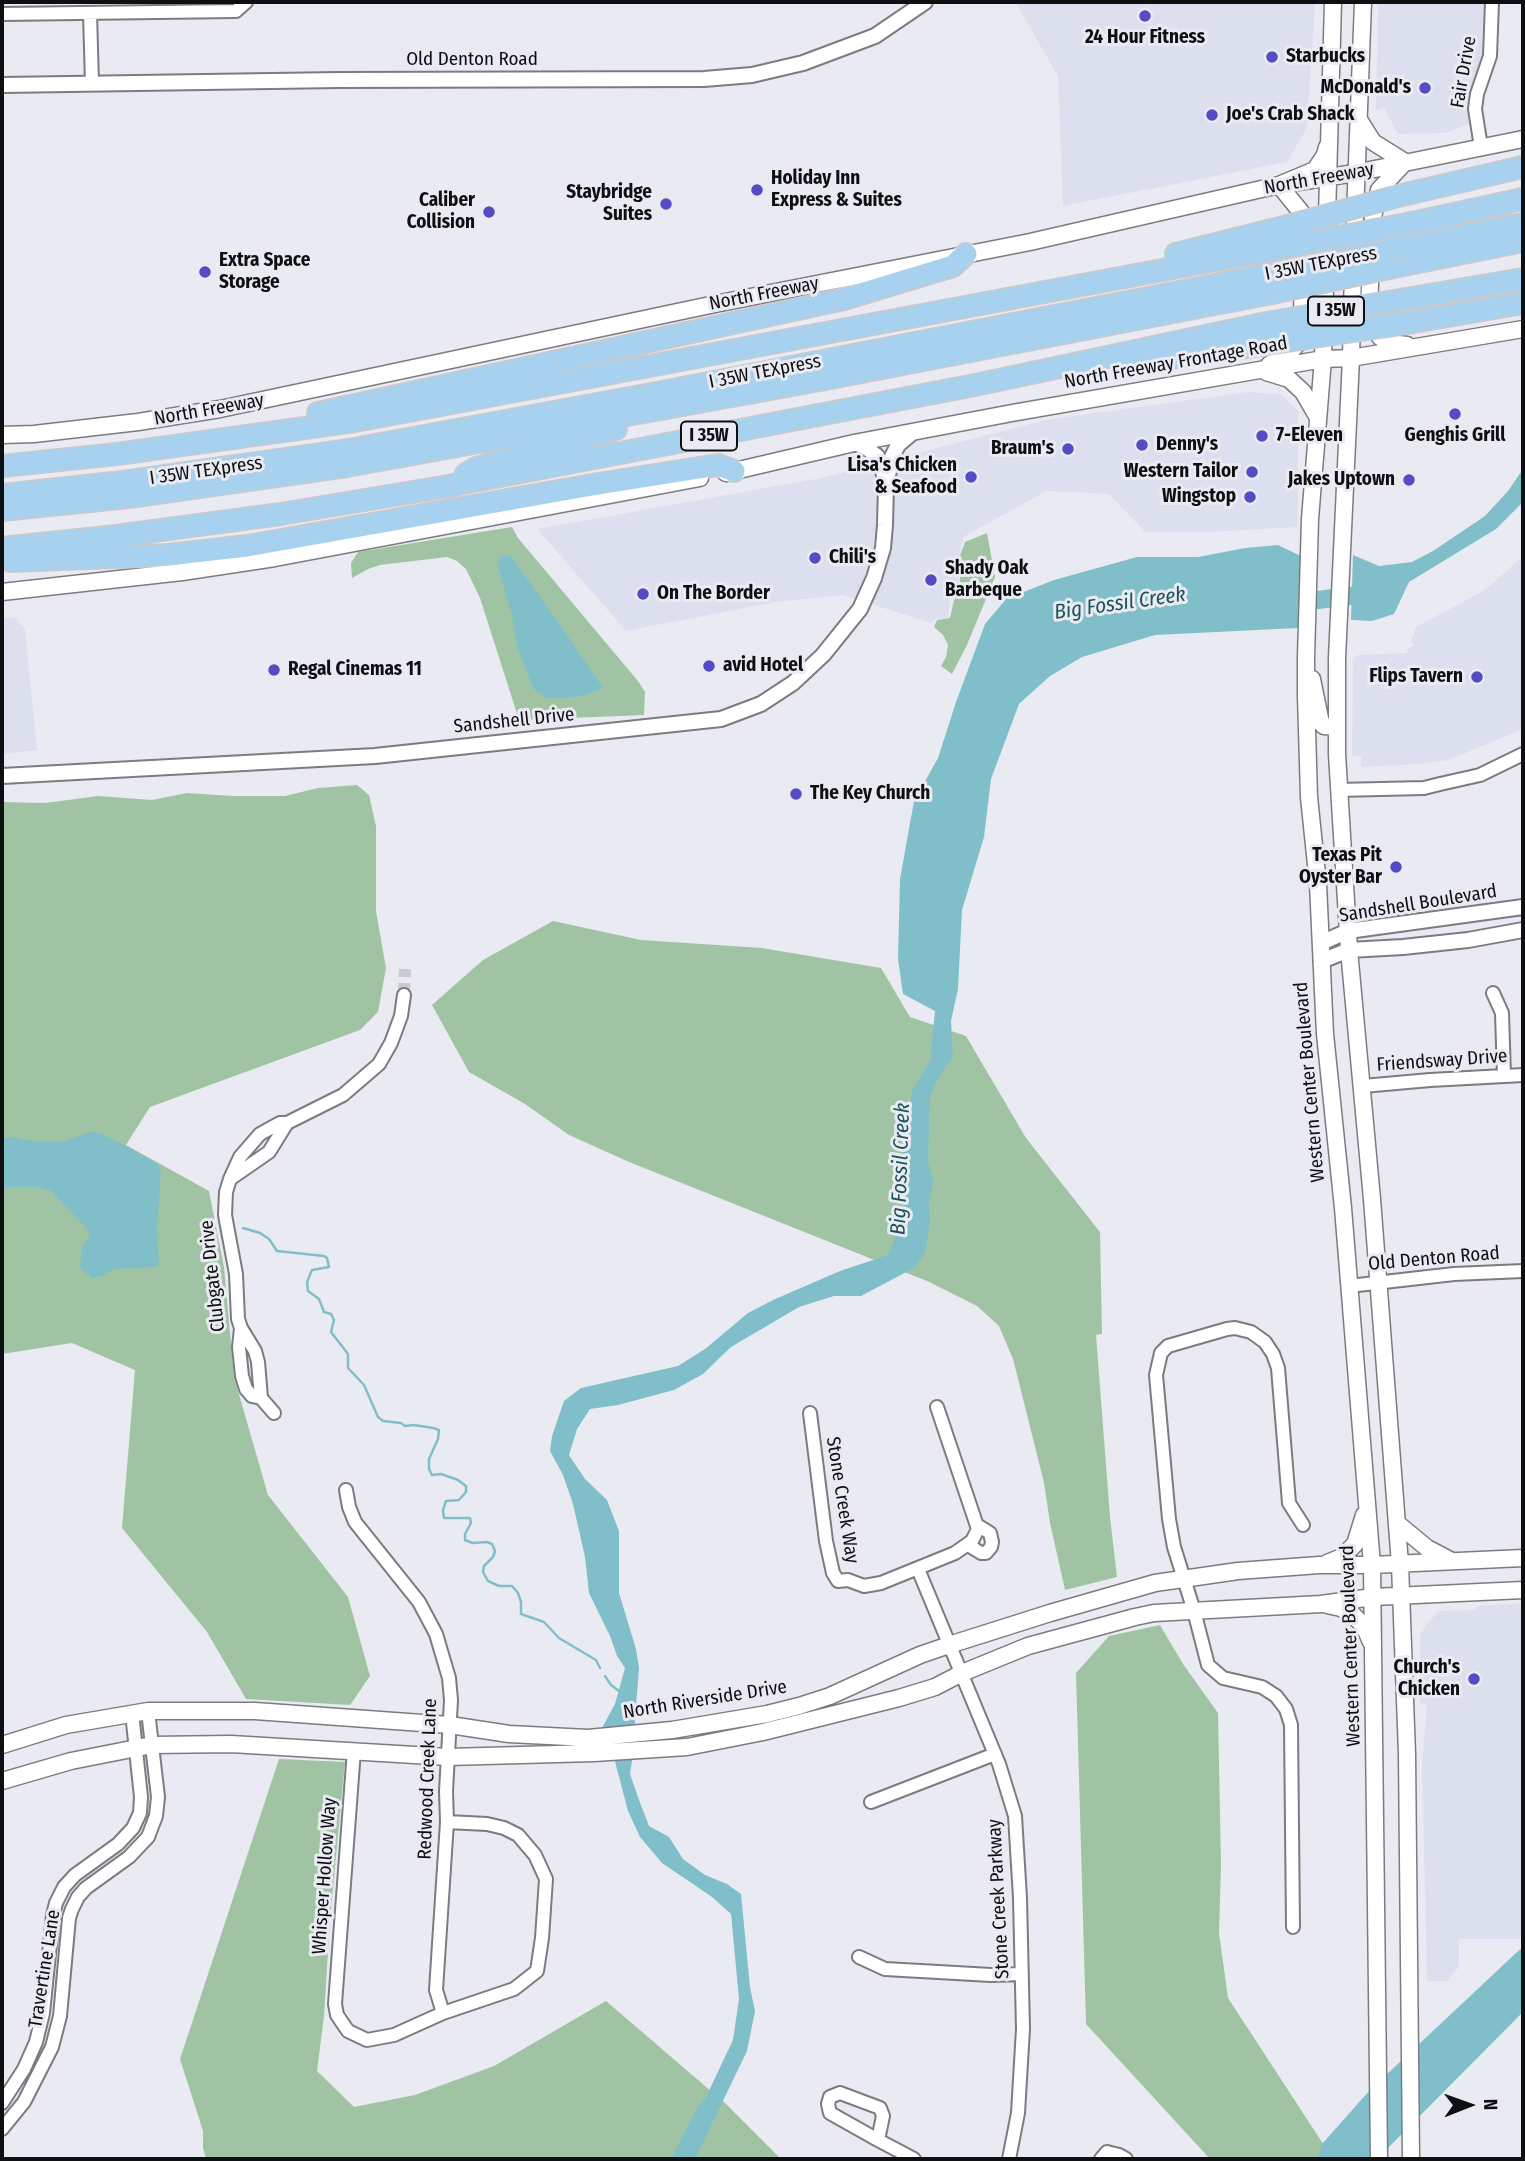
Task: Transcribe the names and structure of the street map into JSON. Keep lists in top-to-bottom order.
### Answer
{
  "streets": {
    "highway": ["North Freeway", "I 35W TEXpress", "I 35W"],
    "main road": ["North Freeway Frontage Road", "Western Center Boulevard", "North Riverside Drive"],
    "street": [
      "Old Denton Road",
      "Fair Drive",
      "Sandshell Drive",
      "Sandshell Boulevard",
      "Friendsway Drive",
      "Clubgate Drive",
      "Stone Creek Way",
      "Redwood Creek Lane",
      "Whisper Hollow Way",
      "Stone Creek Parkway",
      "Travertine Lane"
    ]
  },
  "crossings": [
    ["Old Denton Road", "Western Center Boulevard"],
    ["Fair Drive", "North Freeway"],
    ["North Freeway", "Western Center Boulevard"],
    ["North Freeway Frontage Road", "Sandshell Drive"],
    ["North Freeway Frontage Road", "Western Center Boulevard"],
    ["Sandshell Boulevard", "Western Center Boulevard"],
    ["Western Center Boulevard", "North Riverside Drive"],
    ["Stone Creek Way", "Stone Creek Parkway"],
    ["North Riverside Drive", "Redwood Creek Lane"],
    ["North Riverside Drive", "Whisper Hollow Way"],
    ["North Riverside Drive", "Stone Creek Parkway"],
    ["North Riverside Drive", "Travertine Lane"],
    ["Redwood Creek Lane", "Whisper Hollow Way"]
  ],
  "water": ["Big Fossil Creek"],
  "places": [
    "24 Hour Fitness",
    "Starbucks",
    "McDonald's",
    "Joe's Crab Shack",
    "Holiday Inn Express & Suites",
    "Staybridge Suites",
    "Caliber Collision",
    "Extra Space Storage",
    "Genghis Grill",
    "7-Eleven",
    "Denny's",
    "Braum's",
    "Western Tailor",
    "Lisa's Chicken & Seafood",
    "Jakes Uptown",
    "Wingstop",
    "Chili's",
    "Shady Oak Barbeque",
    "On The Border",
    "avid Hotel",
    "Regal Cinemas 11",
    "Flips Tavern",
    "The Key Church",
    "Texas Pit Oyster Bar",
    "Church's Chicken"
  ],
  "north": "right"
}
